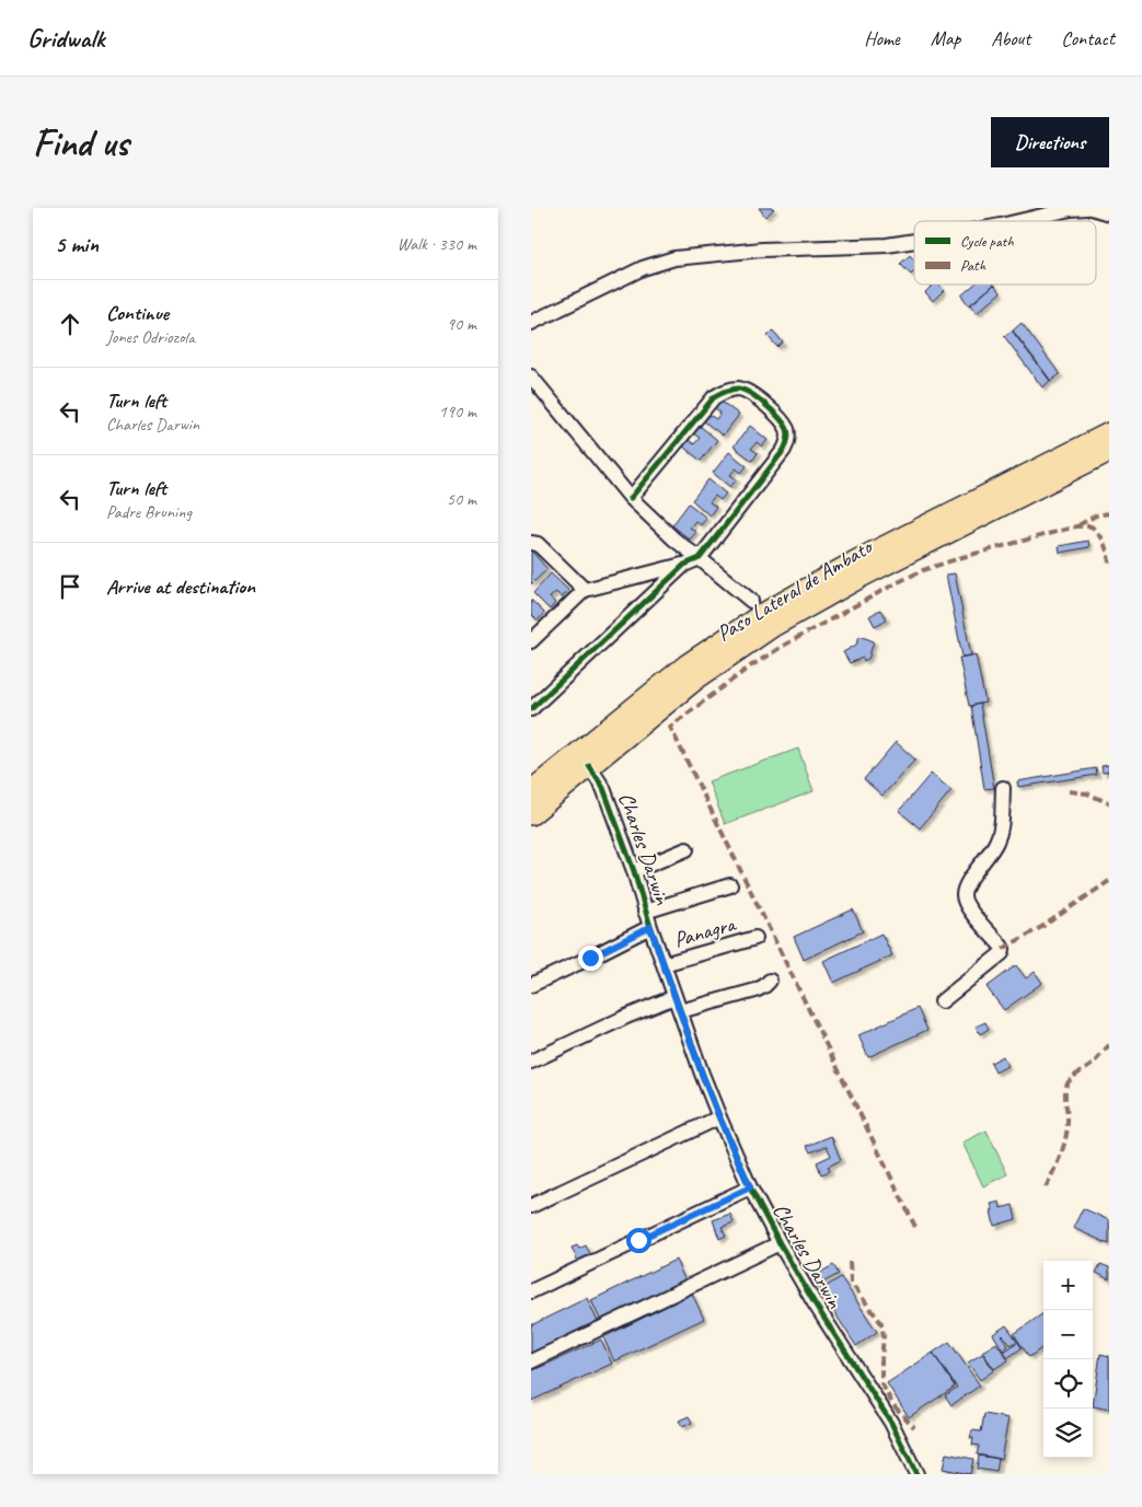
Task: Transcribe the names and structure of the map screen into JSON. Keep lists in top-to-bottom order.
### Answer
{
  "streets": {
    "highway": ["Paso Lateral de Ambato"],
    "street": ["Charles Darwin", "Panagra"]
  },
  "crossings": [
    ["Paso Lateral de Ambato", "Charles Darwin"],
    ["Charles Darwin", "Panagra"]
  ],
  "legend": ["Cycle path", "Path"],
  "page": {
    "header": "Gridwalk",
    "nav": [
      "Home",
      "Map",
      "About",
      "Contact"
    ],
    "buttons": "Directions",
    "title": "Find us",
    "heading": ["5 min", "Walk · 330 m"],
    "list": [
      ["Continue", "Jones Odriozola", "90 m"],
      ["Turn left", "Charles Darwin", "190 m"],
      ["Turn left", "Padre Bruning", "50 m"],
      "Arrive at destination"
    ],
    "map_buttons": ["+", "−"]
  }
}
